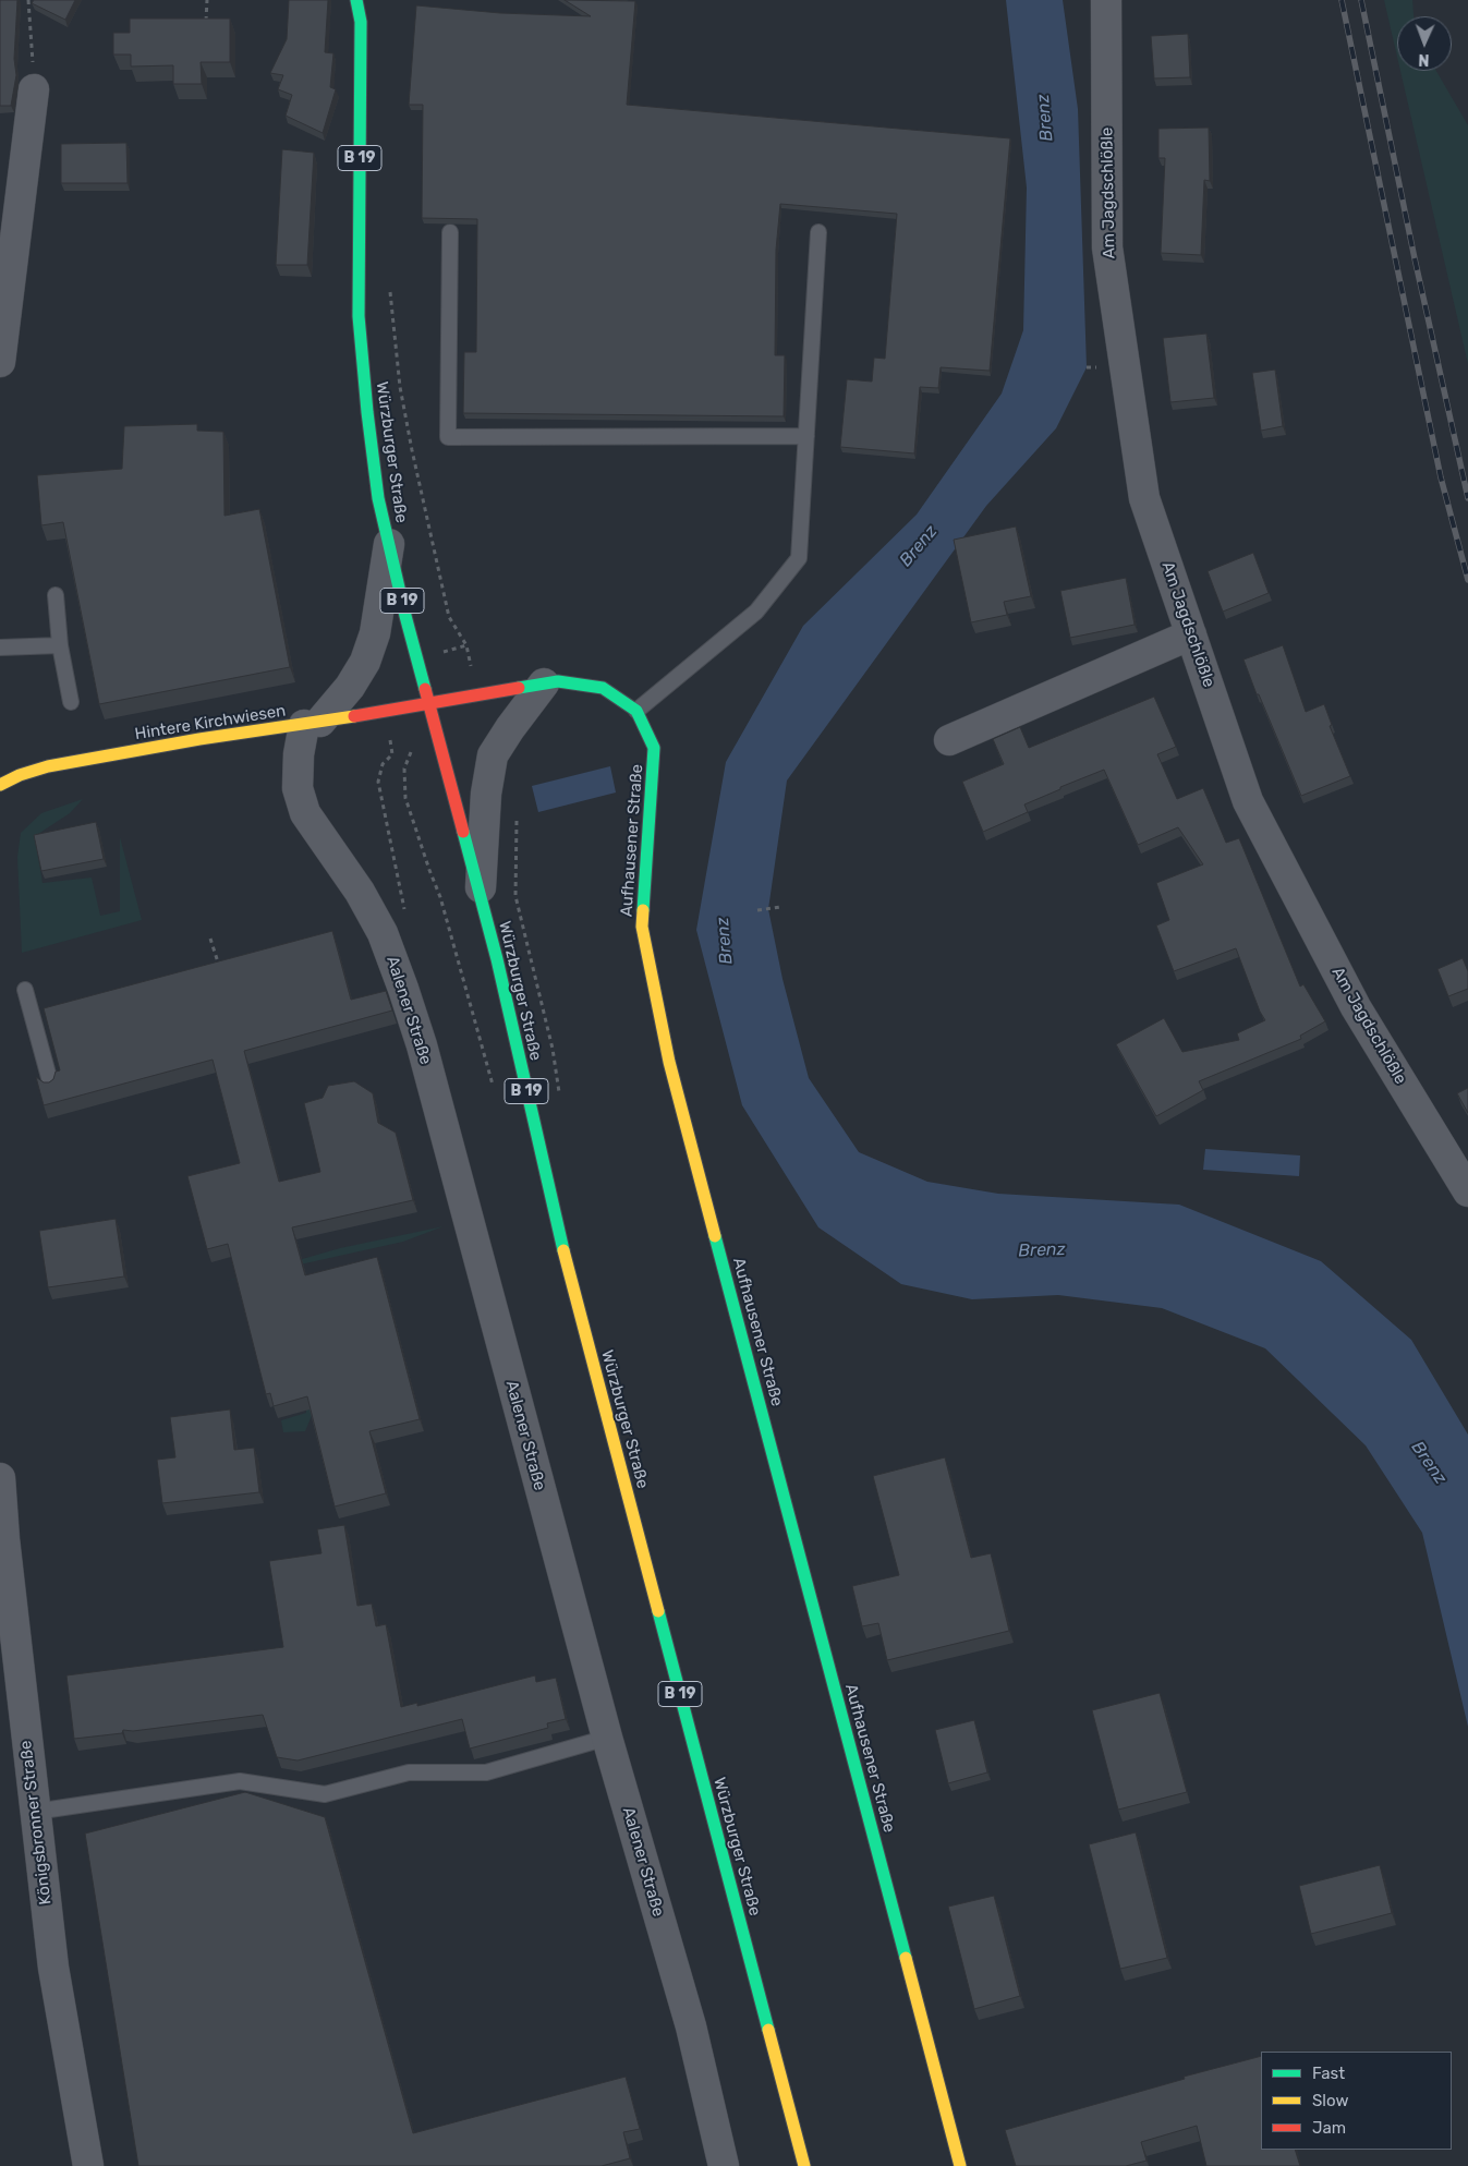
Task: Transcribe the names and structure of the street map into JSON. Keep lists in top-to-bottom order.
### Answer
{
  "streets": {
    "main road": [
      "B 19",
      "Würzburger Straße",
      "Hintere Kirchwiesen",
      "Aufhausener Straße"
    ],
    "street": ["Am Jagdschlößle", "Aalener Straße", "Königsbronner Straße"]
  },
  "crossings": [
    ["Würzburger Straße", "Hintere Kirchwiesen"],
    ["Würzburger Straße", "Aufhausener Straße"],
    ["Hintere Kirchwiesen", "Aufhausener Straße"],
    ["Hintere Kirchwiesen", "Aalener Straße"]
  ],
  "water": ["Brenz"],
  "legend": ["Fast", "Slow", "Jam"],
  "north": "bottom"
}
